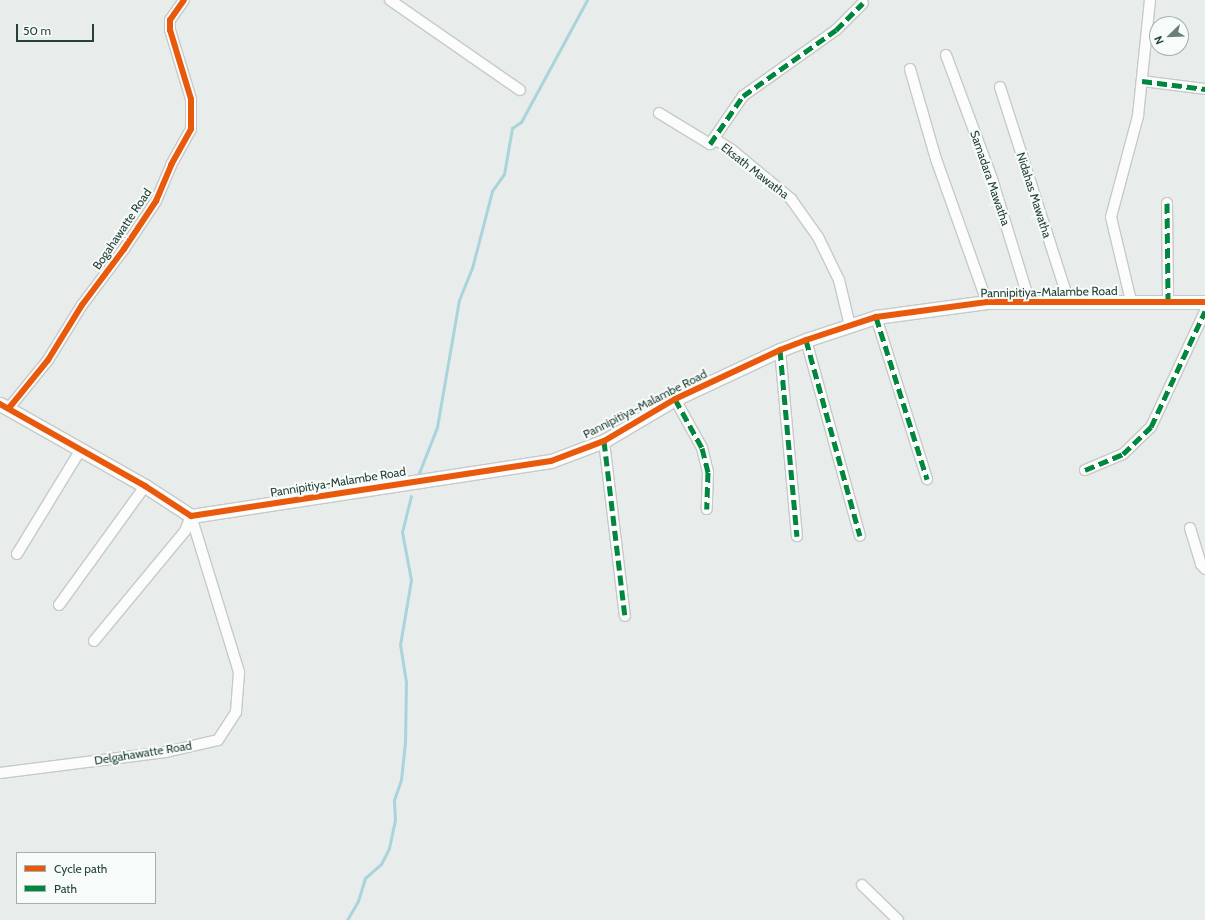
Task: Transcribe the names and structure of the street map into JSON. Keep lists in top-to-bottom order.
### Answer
{
  "streets": {
    "street": [
      "Eksath Mawatha",
      "Samadara Mawatha",
      "Nidahas Mawatha",
      "Bogahawatte Road",
      "Pannipitiya-Malambe Road",
      "Delgahawatte Road"
    ]
  },
  "crossings": [
    ["Eksath Mawatha", "Pannipitiya-Malambe Road"],
    ["Samadara Mawatha", "Pannipitiya-Malambe Road"],
    ["Nidahas Mawatha", "Pannipitiya-Malambe Road"],
    ["Pannipitiya-Malambe Road", "Delgahawatte Road"]
  ],
  "legend": ["Cycle path", "Path"],
  "scale_bar": "50 m",
  "north": "bottom left"
}
